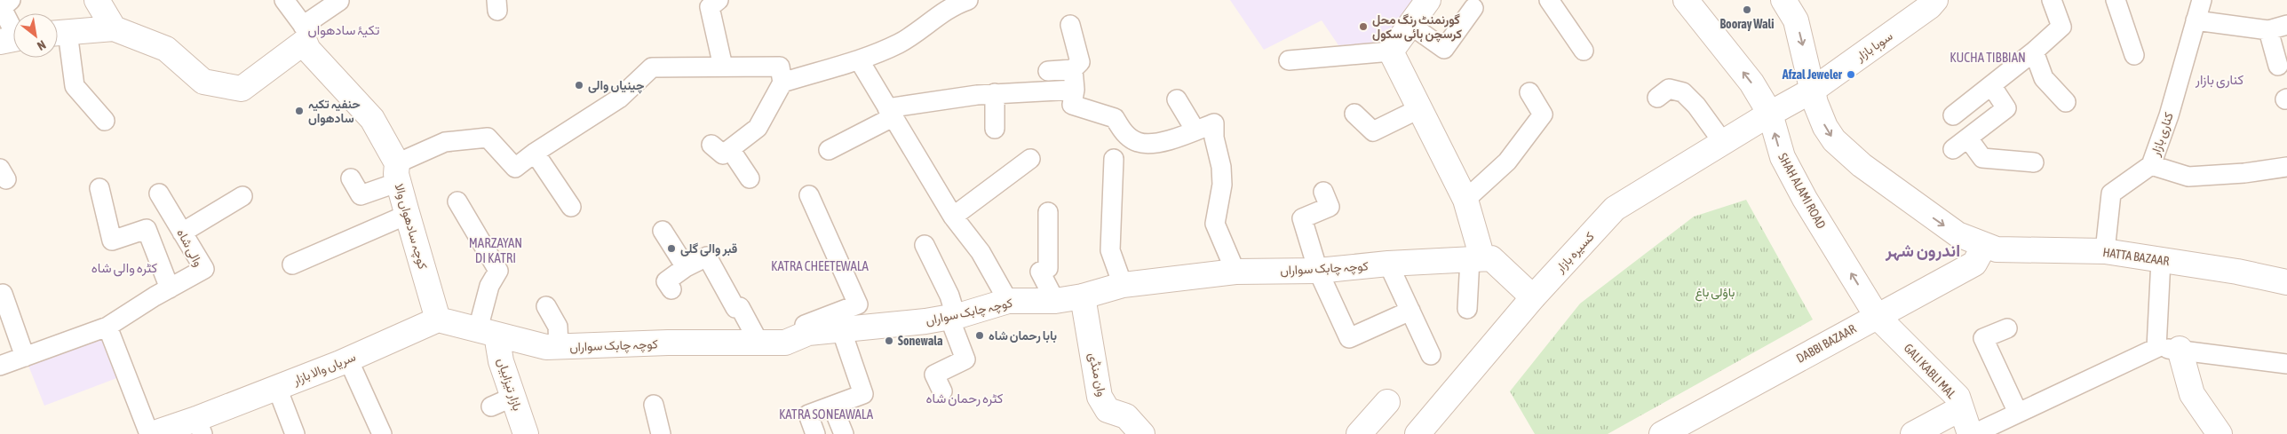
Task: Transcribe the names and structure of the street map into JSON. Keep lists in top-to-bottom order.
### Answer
{
  "streets": {
    "street": [
      "سوہا بازار",
      "SHAH ALAMI ROAD",
      "کوچہ سادھواں والا",
      "کسیرہ بازار",
      "HATTA BAZAAR",
      "کوچہ چابک سواراں",
      "DABBI BAZAAR",
      "سریاں والا بازار",
      "GALI KABLI MAL",
      "وان منڈی",
      "بازار تیزابیاں"
    ],
    "lane": ["کناری بازار", "والی شاہ"]
  },
  "crossings": [
    ["سوہا بازار", "SHAH ALAMI ROAD"],
    ["سوہا بازار", "کسیرہ بازار"],
    ["کناری بازار", "HATTA BAZAAR"],
    ["SHAH ALAMI ROAD", "کسیرہ بازار"],
    ["SHAH ALAMI ROAD", "DABBI BAZAAR"],
    ["SHAH ALAMI ROAD", "GALI KABLI MAL"],
    ["کوچہ سادھواں والا", "سریاں والا بازار"],
    ["کسیرہ بازار", "کوچہ چابک سواراں"],
    ["HATTA BAZAAR", "DABBI BAZAAR"],
    ["کوچہ چابک سواراں", "وان منڈی"],
    ["کوچہ چابک سواراں", "بازار تیزابیاں"],
    ["DABBI BAZAAR", "GALI KABLI MAL"]
  ],
  "districts": [
    "تکیۂ سادھواں",
    "KUCHA TIBBIAN",
    "کناری بازار",
    "MARZAYAN DI KATRI",
    "اندرون شہر",
    "KATRA CHEETEWALA",
    "کٹرہ والی شاہ",
    "کٹرہ رحمان شاہ",
    "KATRA SONEAWALA"
  ],
  "parks": ["باؤلی باغ"],
  "places": [
    "Booray Wali",
    "گورنمنٹ رنگ محل کرسچن ہائی سکول",
    "Afzal Jeweler",
    "چینیاں والی",
    "حنفیہ تکیہ سادھواں",
    "قبر والی گلی",
    "بابا رحمان شاہ",
    "Sonewala"
  ],
  "north": "bottom right"
}
